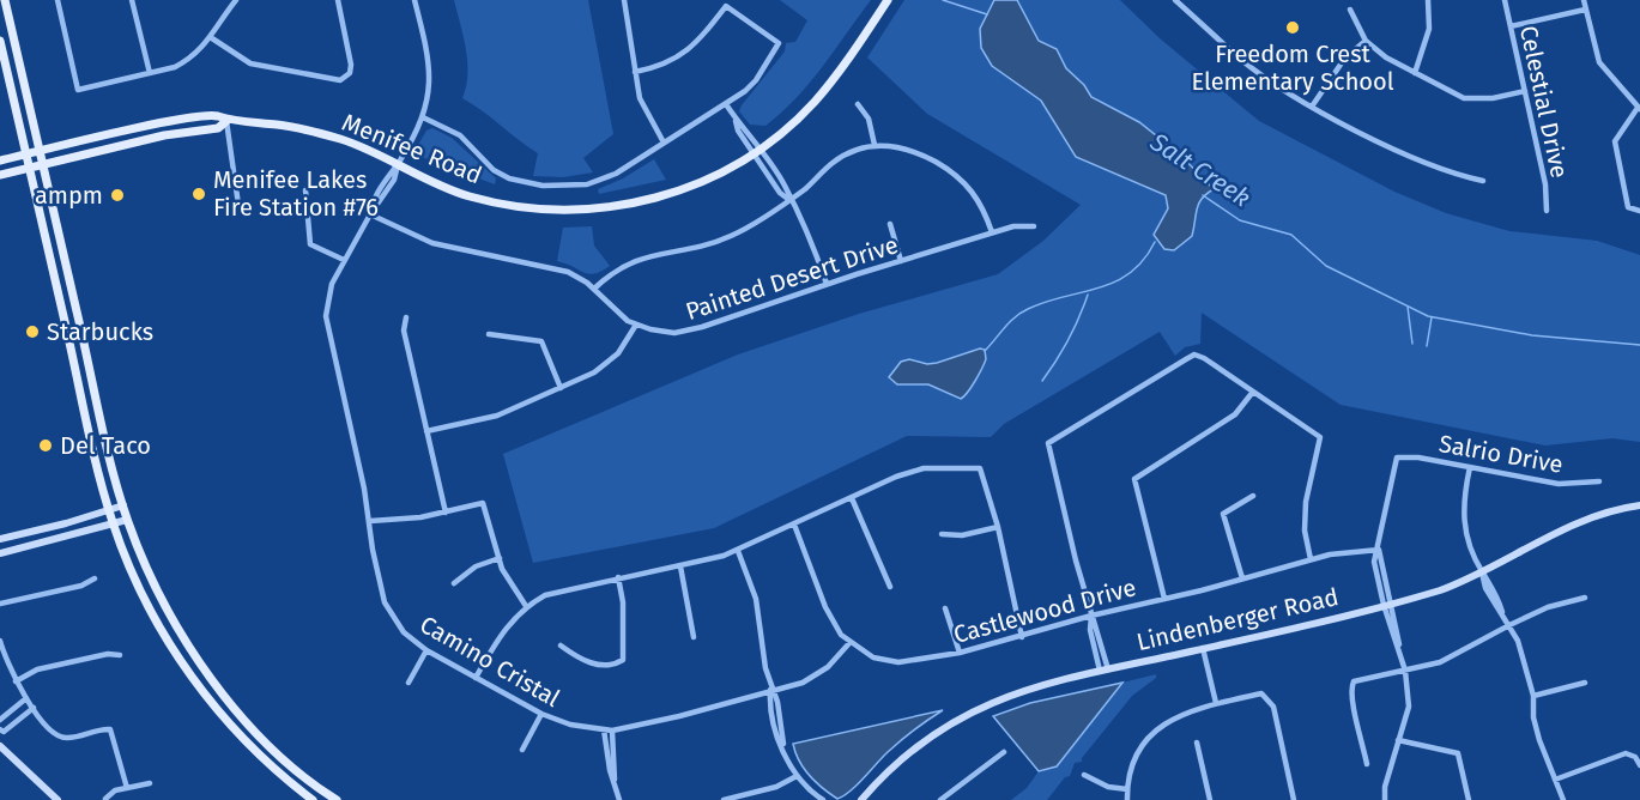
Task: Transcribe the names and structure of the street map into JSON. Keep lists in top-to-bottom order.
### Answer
{
  "streets": {
    "main road": ["Menifee Road"],
    "street": [
      "Celestial Drive",
      "Painted Desert Drive",
      "Salrio Drive",
      "Castlewood Drive",
      "Lindenberger Road",
      "Camino Cristal"
    ]
  },
  "crossings": [
    ["Menifee Road", "Camino Cristal"],
    ["Painted Desert Drive", "Camino Cristal"],
    ["Salrio Drive", "Castlewood Drive"],
    ["Castlewood Drive", "Camino Cristal"]
  ],
  "water": ["Salt Creek"],
  "places": [
    "Freedom Crest Elementary School",
    "Menifee Lakes Fire Station #76",
    "ampm",
    "Starbucks",
    "Del Taco"
  ]
}
